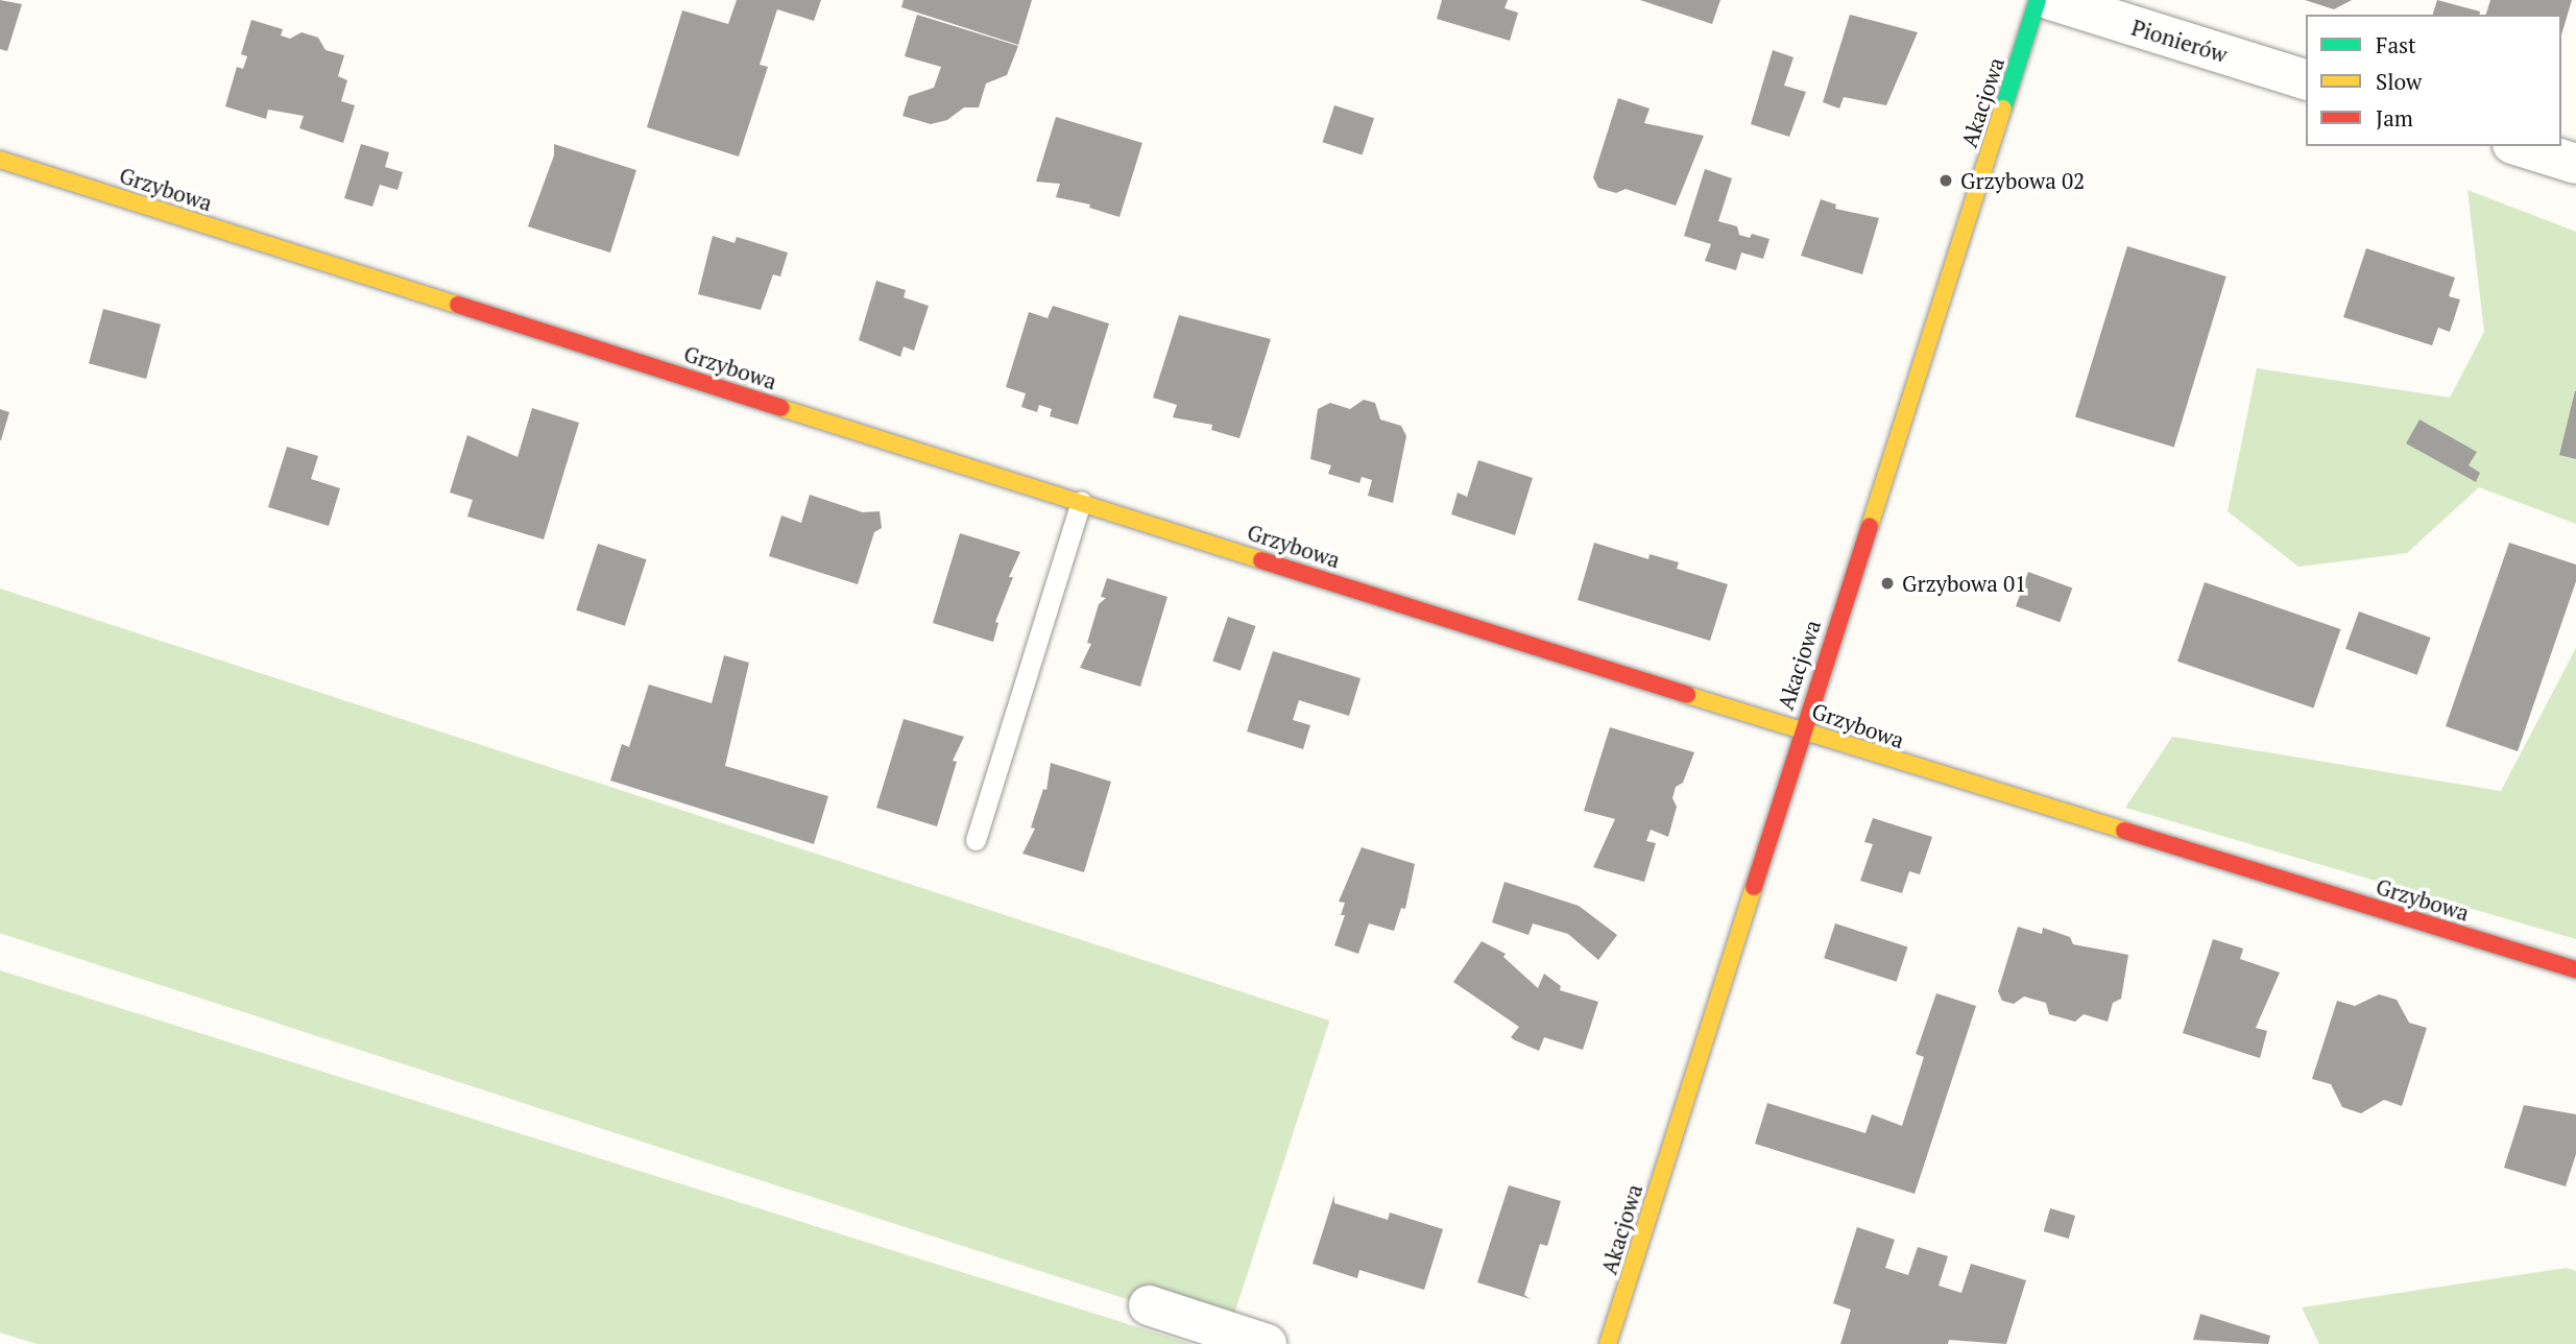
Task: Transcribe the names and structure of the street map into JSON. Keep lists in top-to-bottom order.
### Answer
{
  "streets": {
    "street": ["Pionierów", "Akacjowa", "Grzybowa"]
  },
  "crossings": [
    ["Akacjowa", "Grzybowa"]
  ],
  "places": ["Grzybowa 02", "Grzybowa 01"],
  "legend": ["Fast", "Slow", "Jam"]
}
